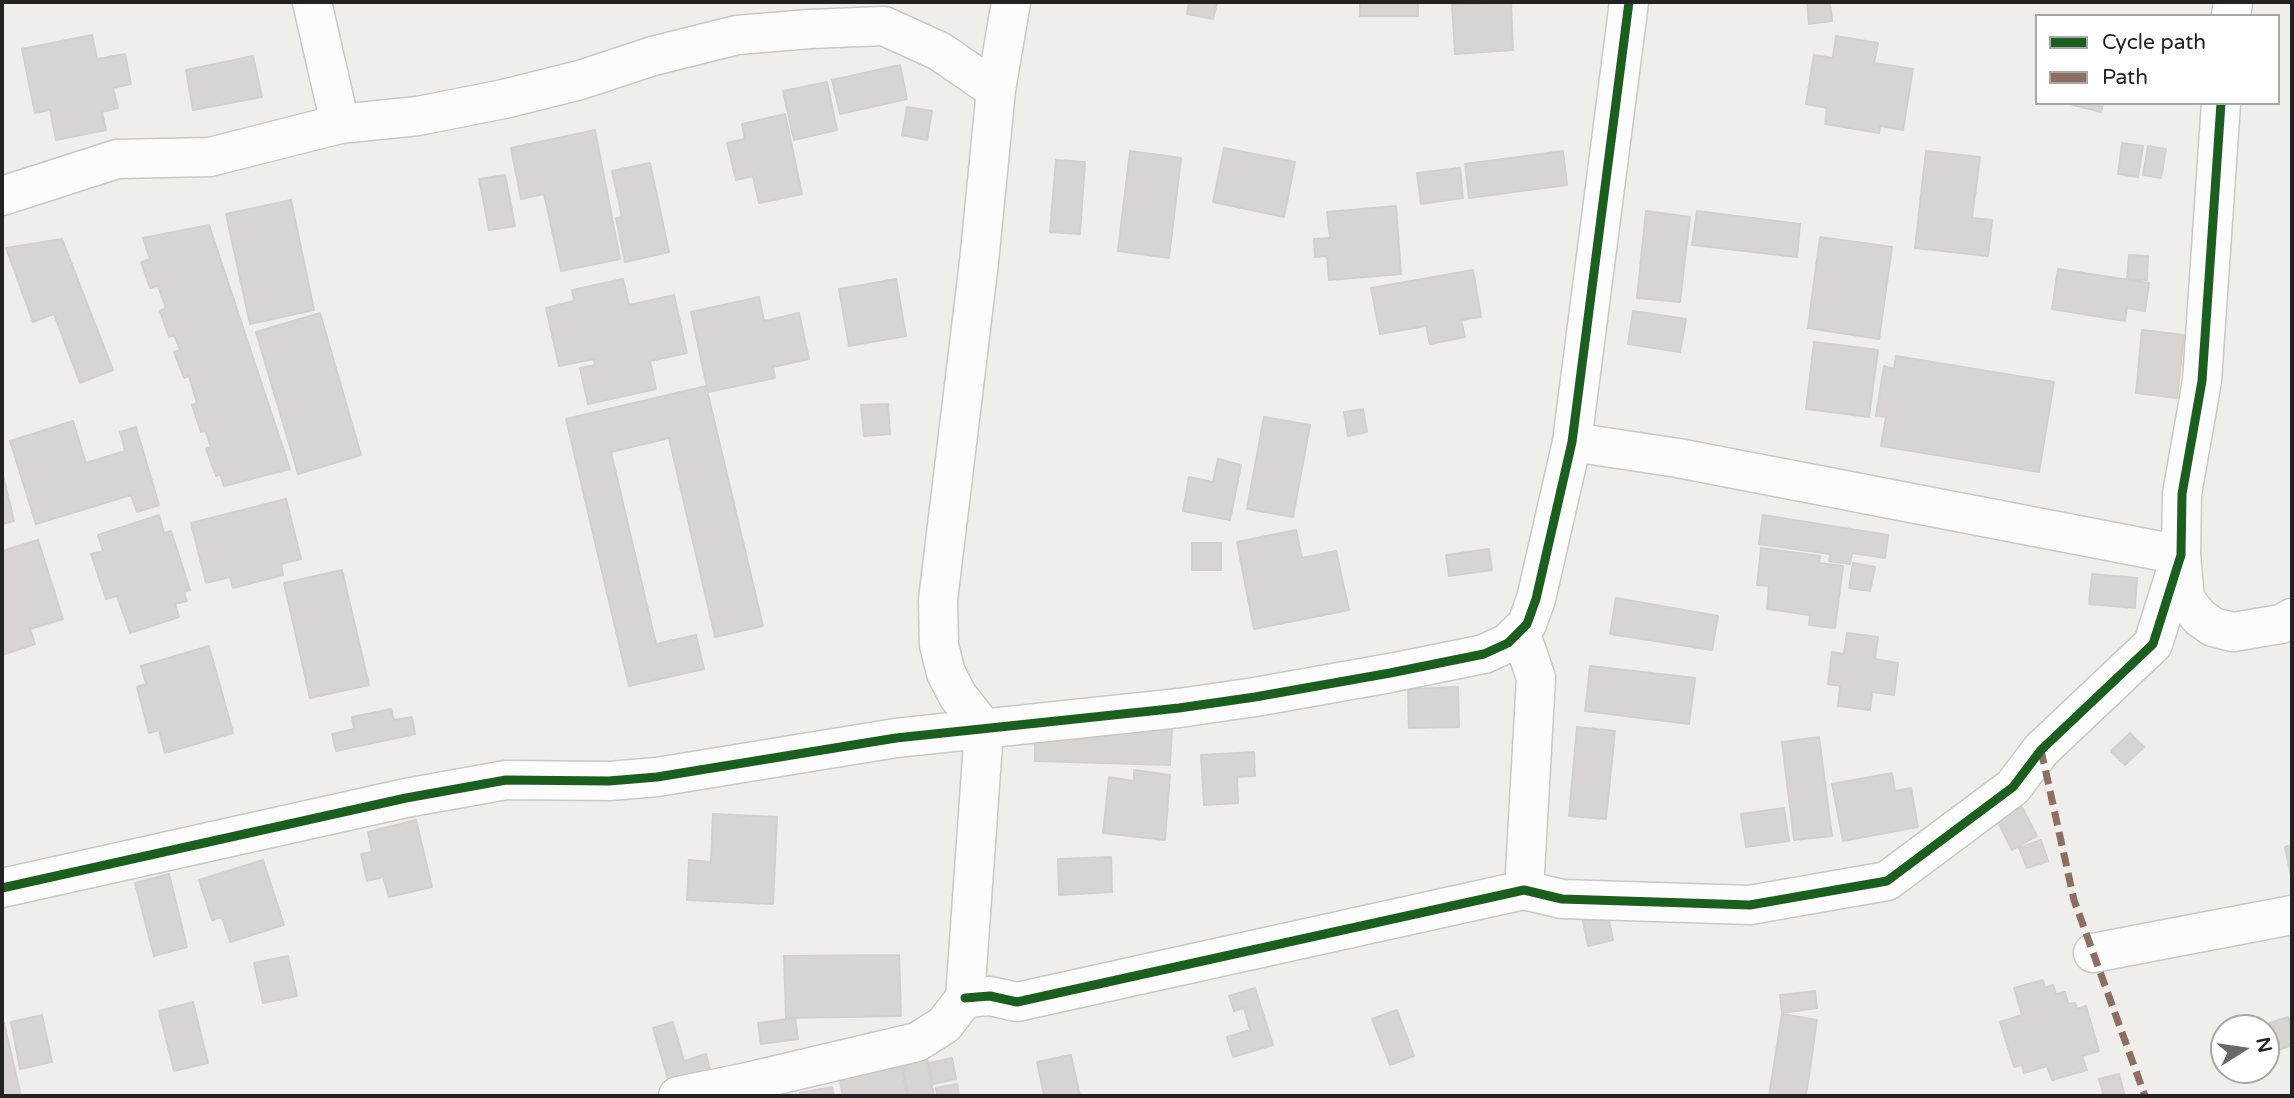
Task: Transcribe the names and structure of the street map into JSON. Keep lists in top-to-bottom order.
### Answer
{
  "legend": ["Cycle path", "Path"],
  "north": "right"
}
